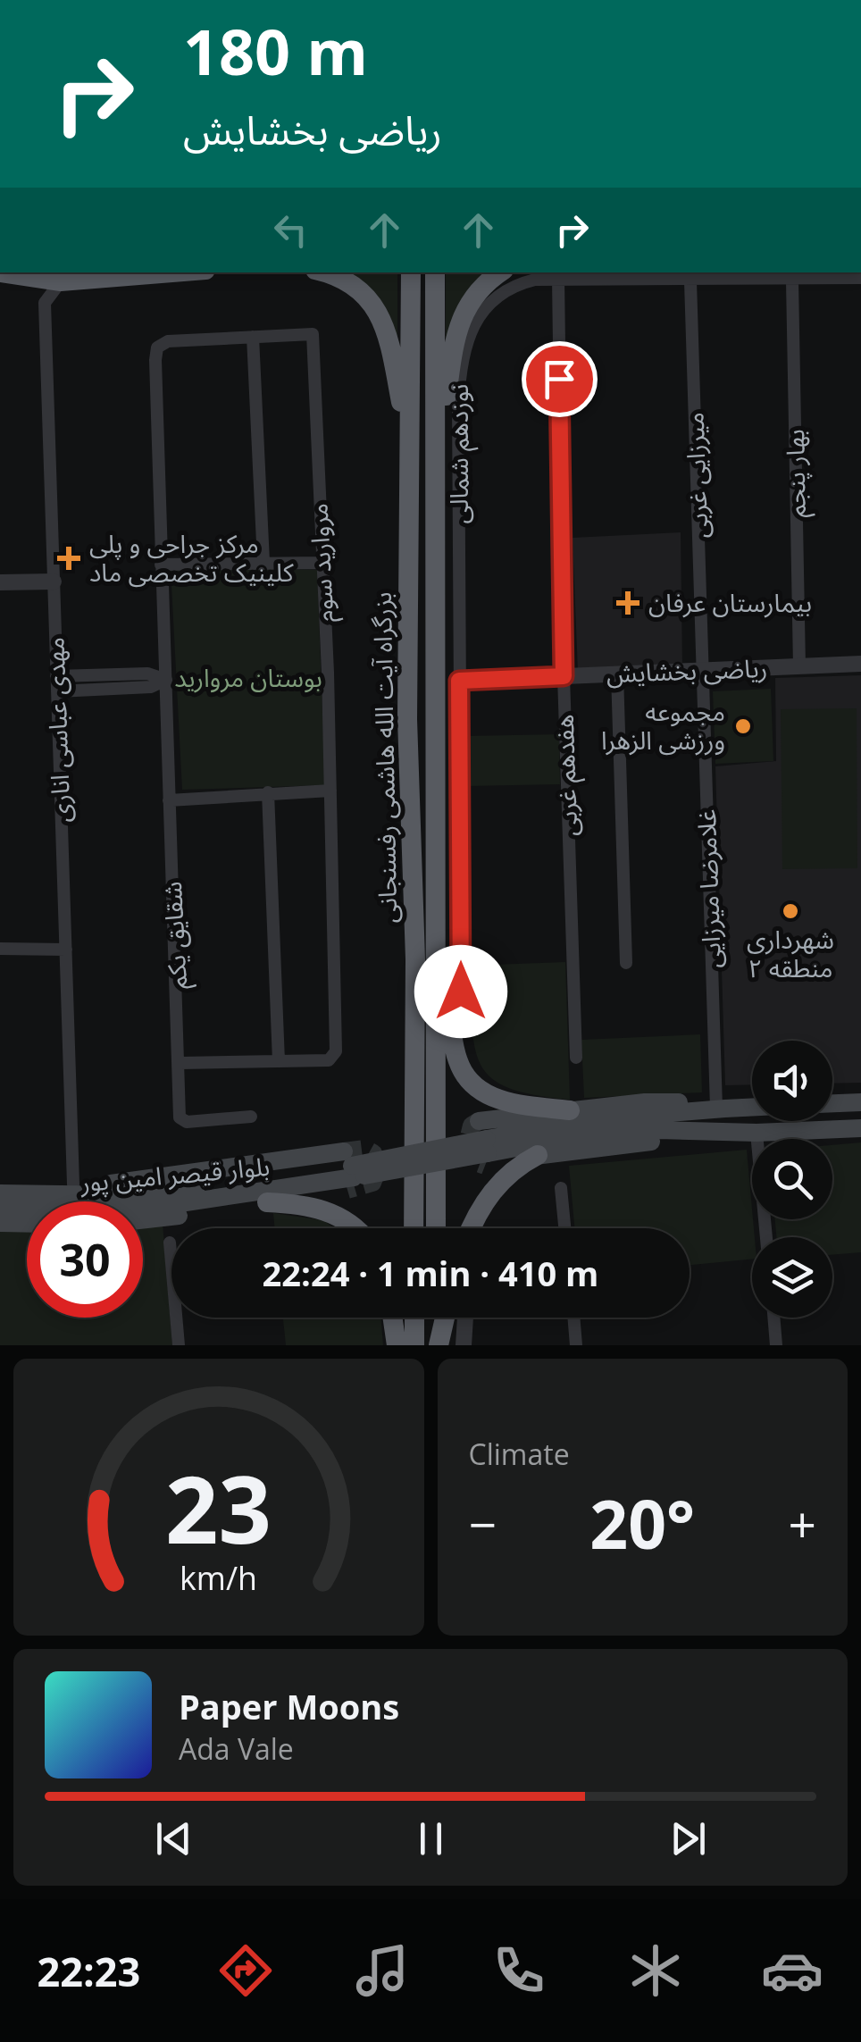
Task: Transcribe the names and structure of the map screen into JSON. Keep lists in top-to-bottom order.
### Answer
{
  "streets": {
    "highway": ["بزرگراه آیت الله هاشمی رفسنجانی"],
    "main road": ["بلوار قیصر امین پور"],
    "street": [
      "نوزدهم شمالی",
      "بهار پنجم",
      "میرزایی غربی",
      "مروارید سوم",
      "ریاضی بخشایش",
      "مهدی عباسی اناری",
      "هفدهم غربی",
      "غلامرضا میرزایی",
      "شقایق یکم"
    ]
  },
  "crossings": [
    ["نوزدهم شمالی", "بهار پنجم"],
    ["نوزدهم شمالی", "میرزایی غربی"],
    ["نوزدهم شمالی", "ریاضی بخشایش"],
    ["نوزدهم شمالی", "هفدهم غربی"],
    ["بهار پنجم", "ریاضی بخشایش"],
    ["میرزایی غربی", "ریاضی بخشایش"],
    ["میرزایی غربی", "غلامرضا میرزایی"],
    ["مروارید سوم", "شقایق یکم"],
    ["ریاضی بخشایش", "هفدهم غربی"],
    ["ریاضی بخشایش", "غلامرضا میرزایی"]
  ],
  "parks": ["بوستان مروارید"],
  "places": {
    "health": ["مرکز جراحی و پلی کلینیک تخصصی ماد", "بیمارستان عرفان"],
    "other": ["مجموعه ورزشی الزهرا", "شهرداری منطقه ۲"]
  },
  "page": {
    "turn": ["180 m", "ریاضی بخشایش"],
    "limit": "30",
    "trip": "22:24 · 1 min · 410 m",
    "tile": "Climate",
    "heat": ["−", "20°", "+"],
    "song": ["Paper Moons", "Ada Vale"],
    "tabs": "22:23",
    "gauge": ["23", "km/h"]
  }
}
